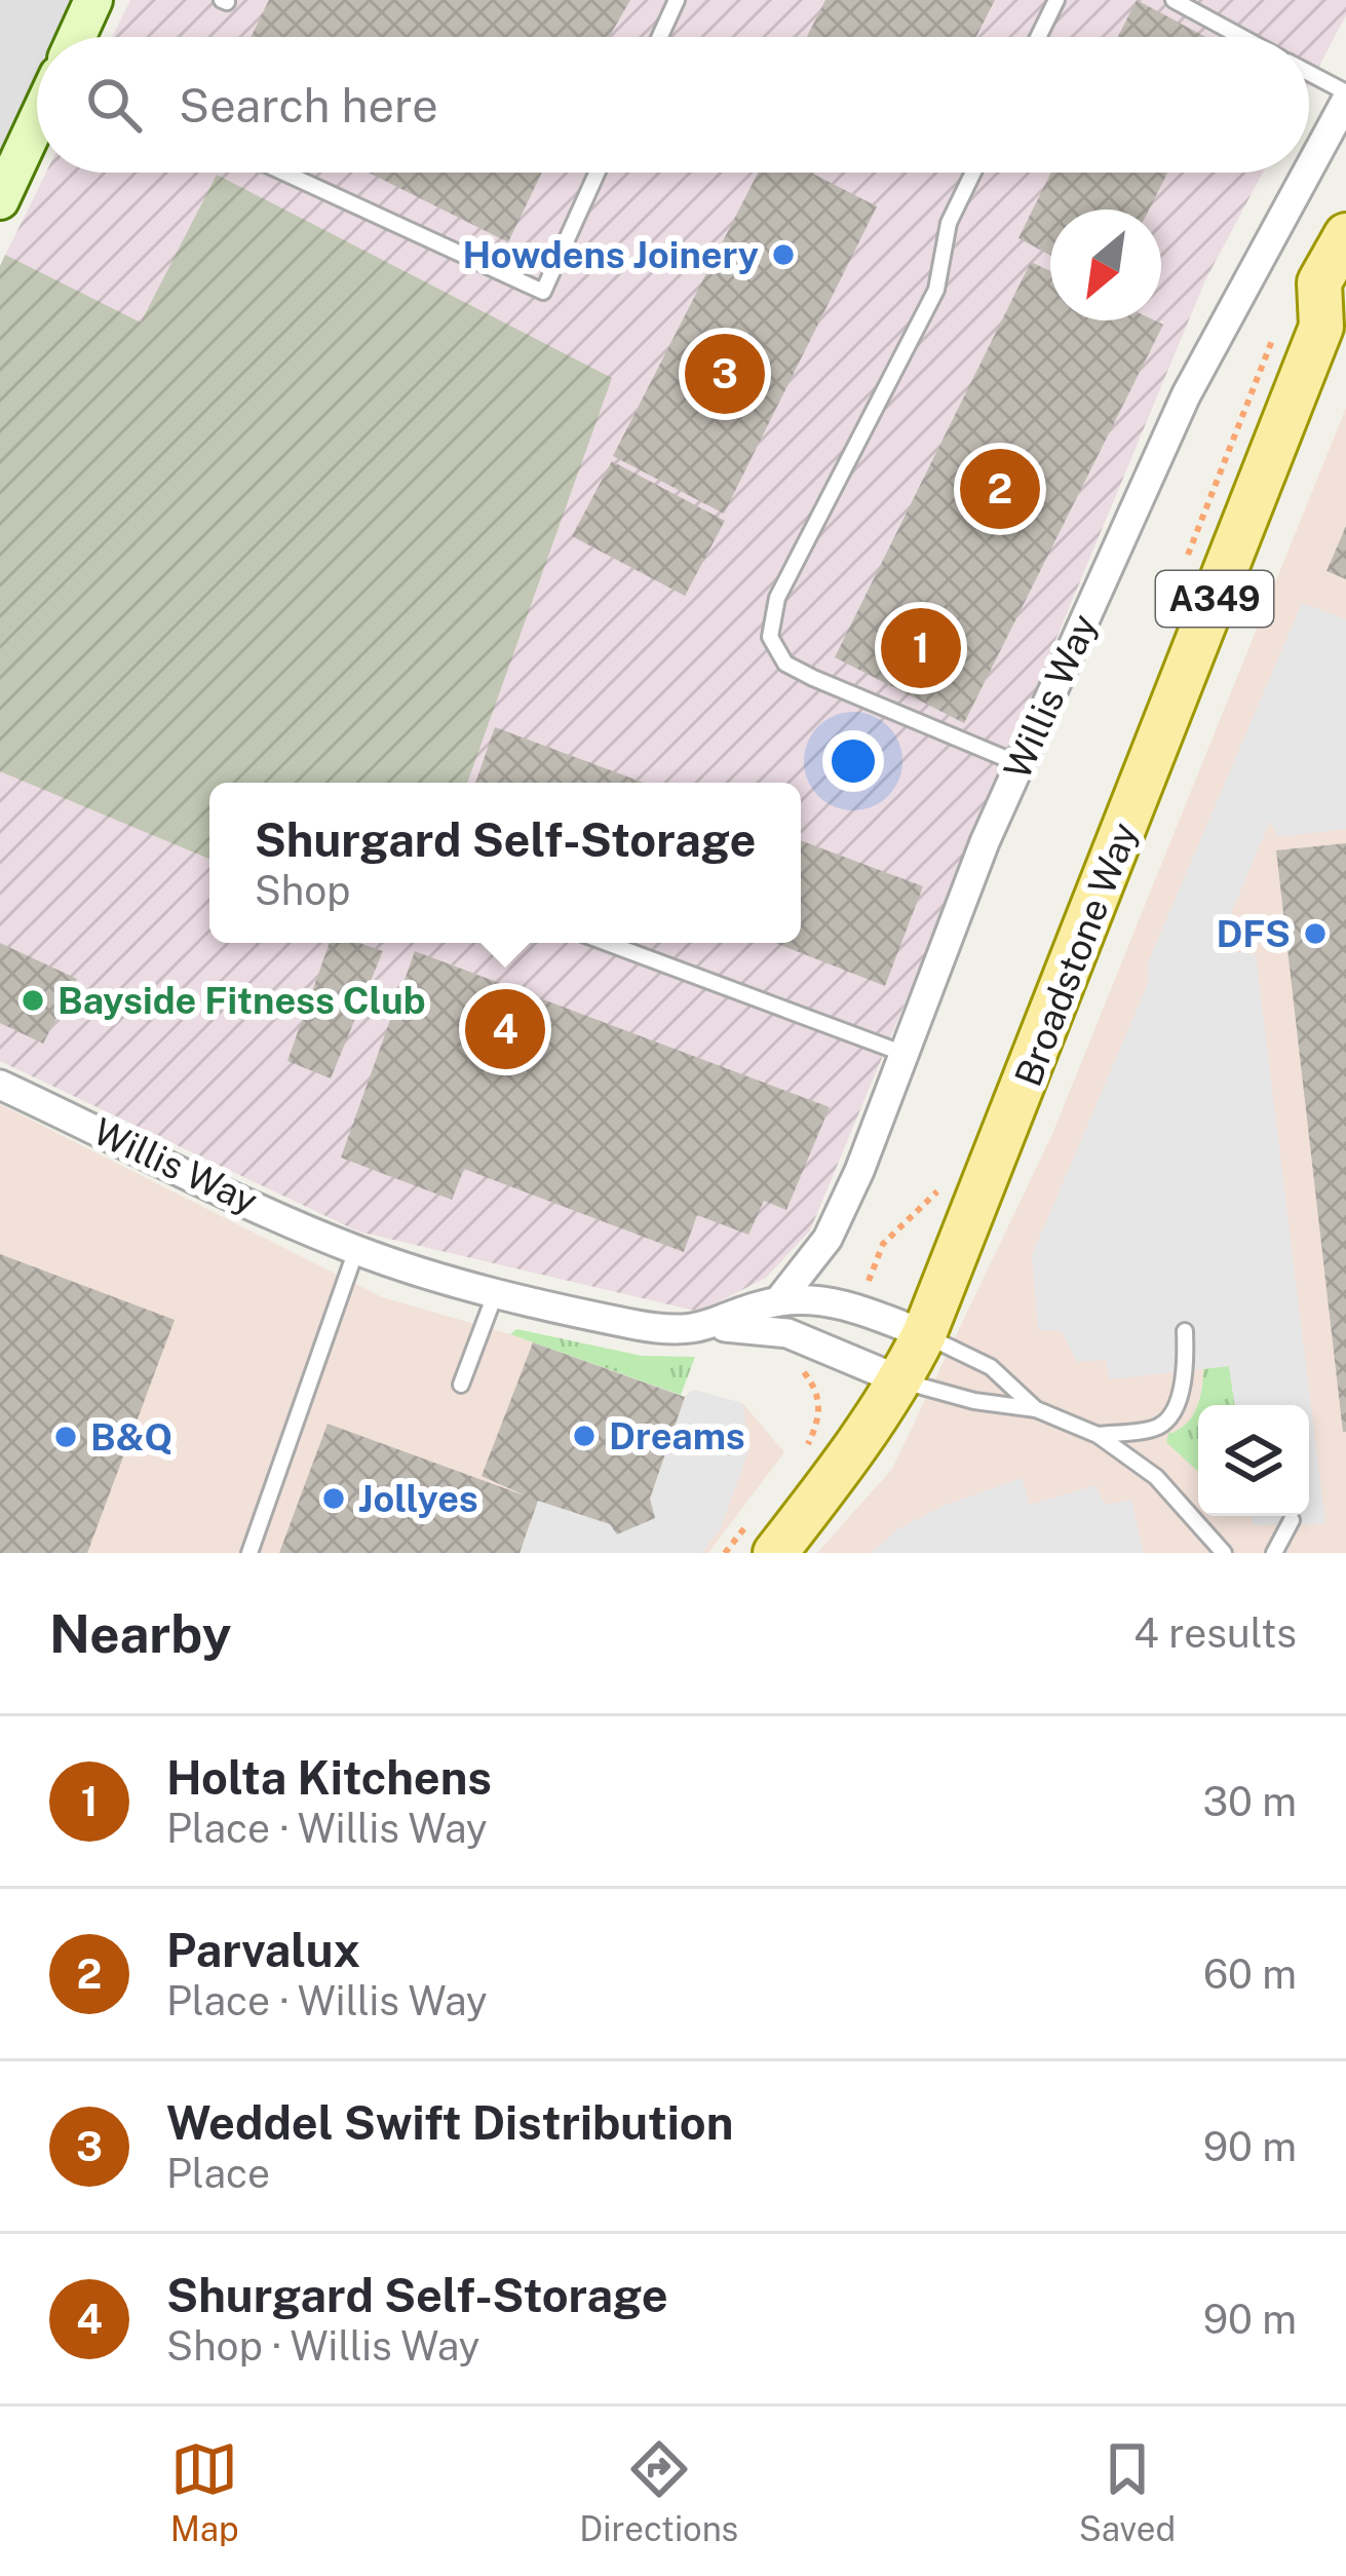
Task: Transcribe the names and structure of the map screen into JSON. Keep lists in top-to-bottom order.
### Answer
{
  "streets": {
    "main road": ["A349", "Broadstone Way"],
    "street": ["Willis Way"]
  },
  "crossings": [
    ["Willis Way", "Broadstone Way"]
  ],
  "places": [
    "Howdens Joinery",
    "DFS",
    "Bayside Fitness Club",
    "Dreams",
    "B&Q",
    "Jollyes"
  ],
  "north": "bottom left",
  "page": {
    "search": "Search here",
    "pins": [
      "3",
      "2",
      "1",
      "4"
    ],
    "popup": ["Shurgard Self-Storage", "Shop"],
    "heading": ["Nearby", "4 results"],
    "list": [
      {
        "mark": "1",
        "name": "Holta Kitchens",
        "note": "Place · Willis Way",
        "value": "30 m"
      },
      {
        "mark": "2",
        "name": "Parvalux",
        "note": "Place · Willis Way",
        "value": "60 m"
      },
      {
        "mark": "3",
        "name": "Weddel Swift Distribution",
        "note": "Place",
        "value": "90 m"
      },
      {
        "mark": "4",
        "name": "Shurgard Self-Storage",
        "note": "Shop · Willis Way",
        "value": "90 m"
      }
    ],
    "nav": ["Map", "Directions", "Saved"]
  }
}
